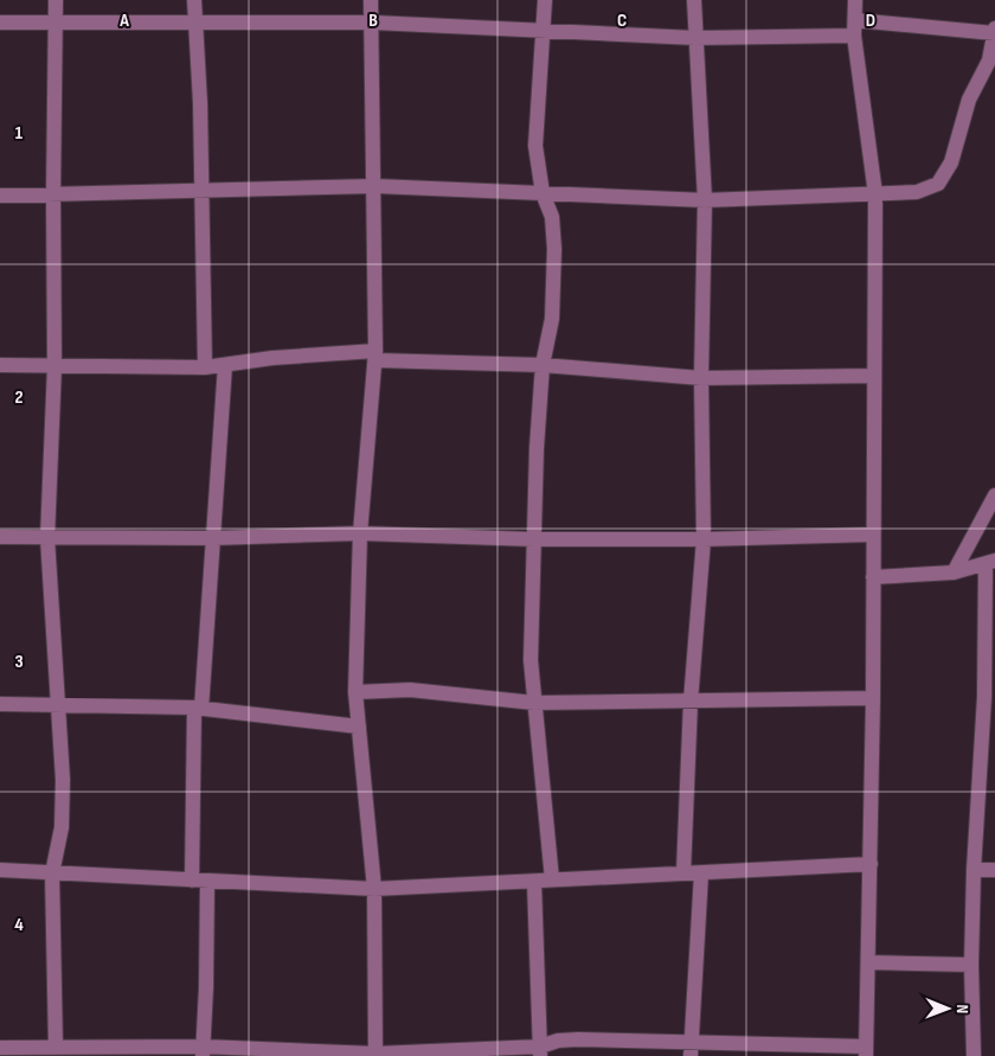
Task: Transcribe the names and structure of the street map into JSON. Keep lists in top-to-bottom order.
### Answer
{
  "north": "right",
  "grid": {
    "columns": [
      "A",
      "B",
      "C",
      "D"
    ],
    "rows": [
      "1",
      "2",
      "3",
      "4"
    ]
  }
}
